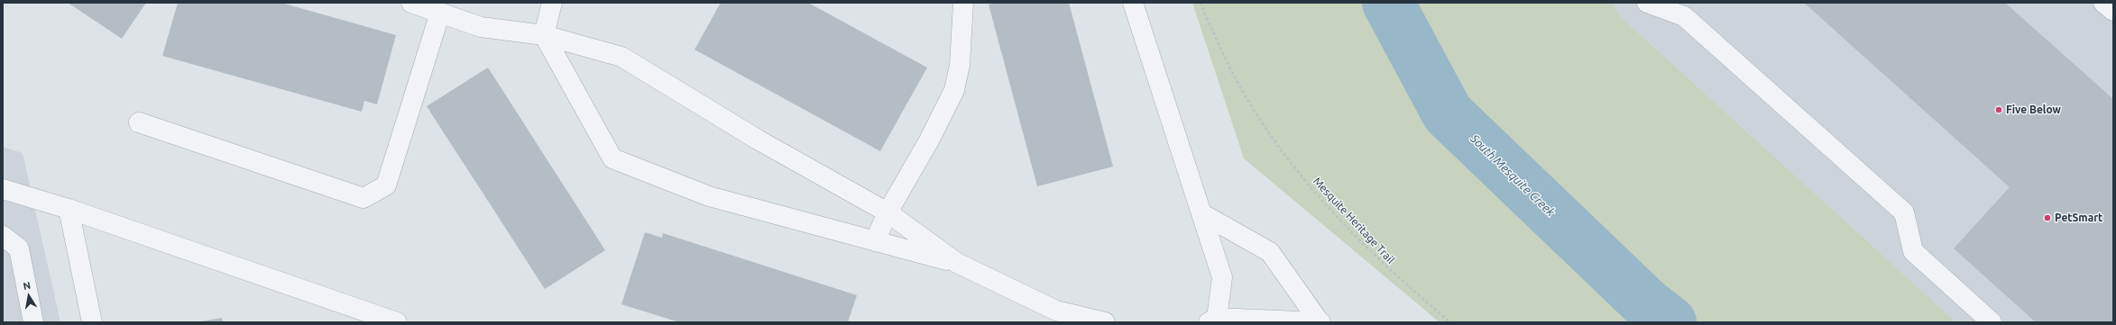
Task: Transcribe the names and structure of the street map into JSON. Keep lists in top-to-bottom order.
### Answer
{
  "streets": {
    "path": ["Mesquite Heritage Trail"]
  },
  "water": ["South Mesquite Creek"],
  "places": ["Five Below", "PetSmart"],
  "north": "top"
}
